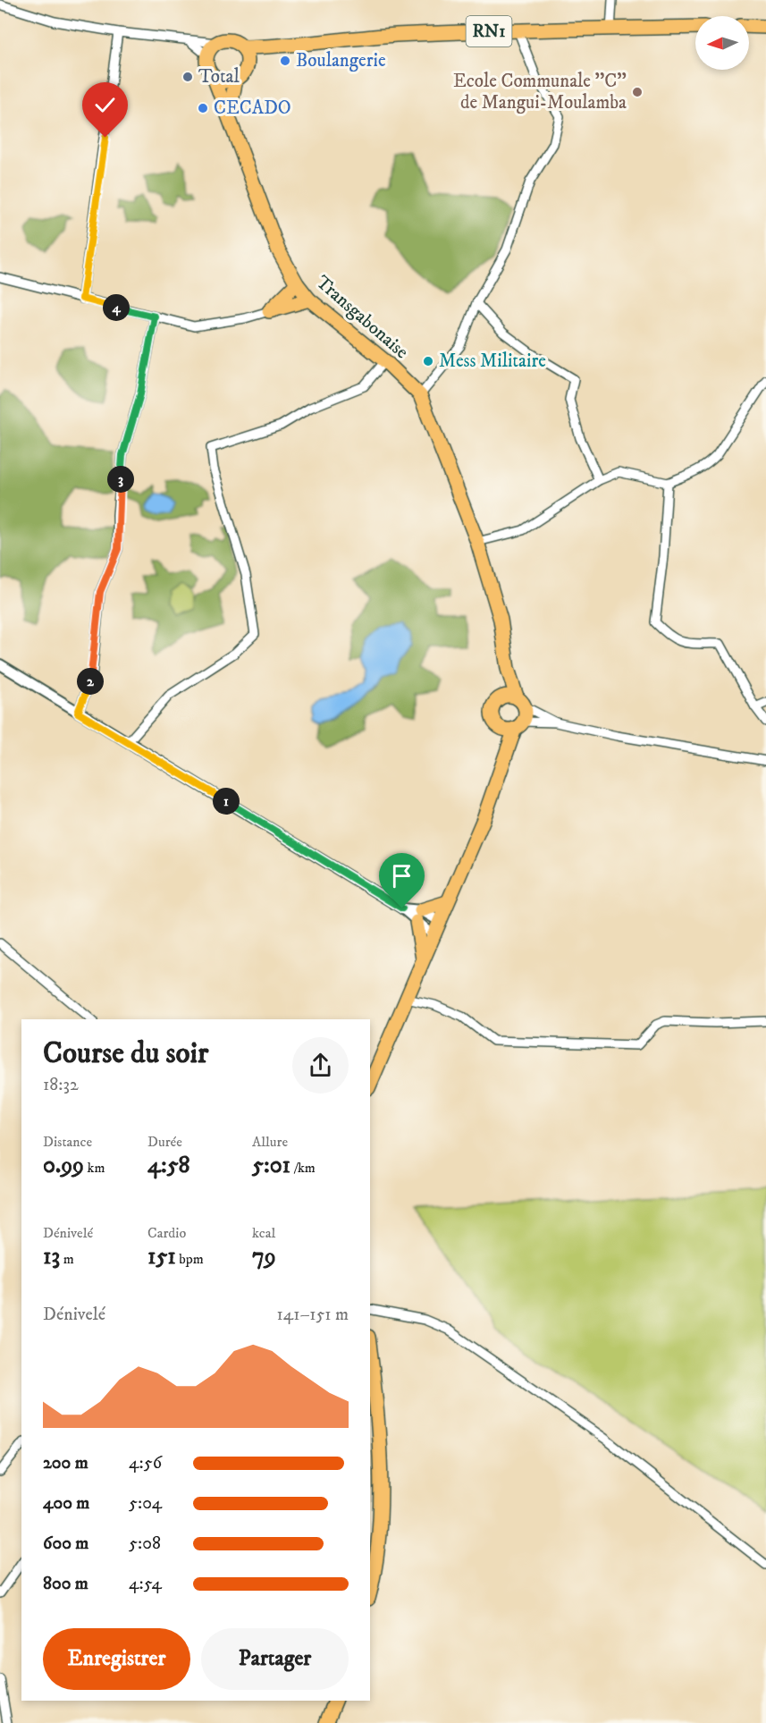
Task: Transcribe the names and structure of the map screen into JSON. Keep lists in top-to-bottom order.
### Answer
{
  "streets": {
    "highway": ["RN1", "Transgabonaise"]
  },
  "crossings": [
    ["RN1", "Transgabonaise"]
  ],
  "places": [
    "Boulangerie",
    "Total",
    "Ecole Communale ''C'' de Mangui-Moulamba",
    "CECADO",
    "Mess Militaire"
  ],
  "north": "left",
  "page": {
    "pins": [
      "4",
      "3",
      "2",
      "1"
    ],
    "heading": ["Course du soir", "18:32"],
    "stats": [
      ["Distance", "0.99 km"],
      ["Durée", "4:58"],
      ["Allure", "5:01 /km"],
      ["Dénivelé", "13 m"],
      ["Cardio", "151 bpm"],
      ["kcal", "79"]
    ],
    "chart": ["Dénivelé", "141–151 m"],
    "list": [
      {
        "name": "200 m",
        "note": "4:56"
      },
      {
        "name": "400 m",
        "note": "5:04"
      },
      {
        "name": "600 m",
        "note": "5:08"
      },
      {
        "name": "800 m",
        "note": "4:54"
      }
    ],
    "buttons": ["Enregistrer", "Partager"]
  }
}
